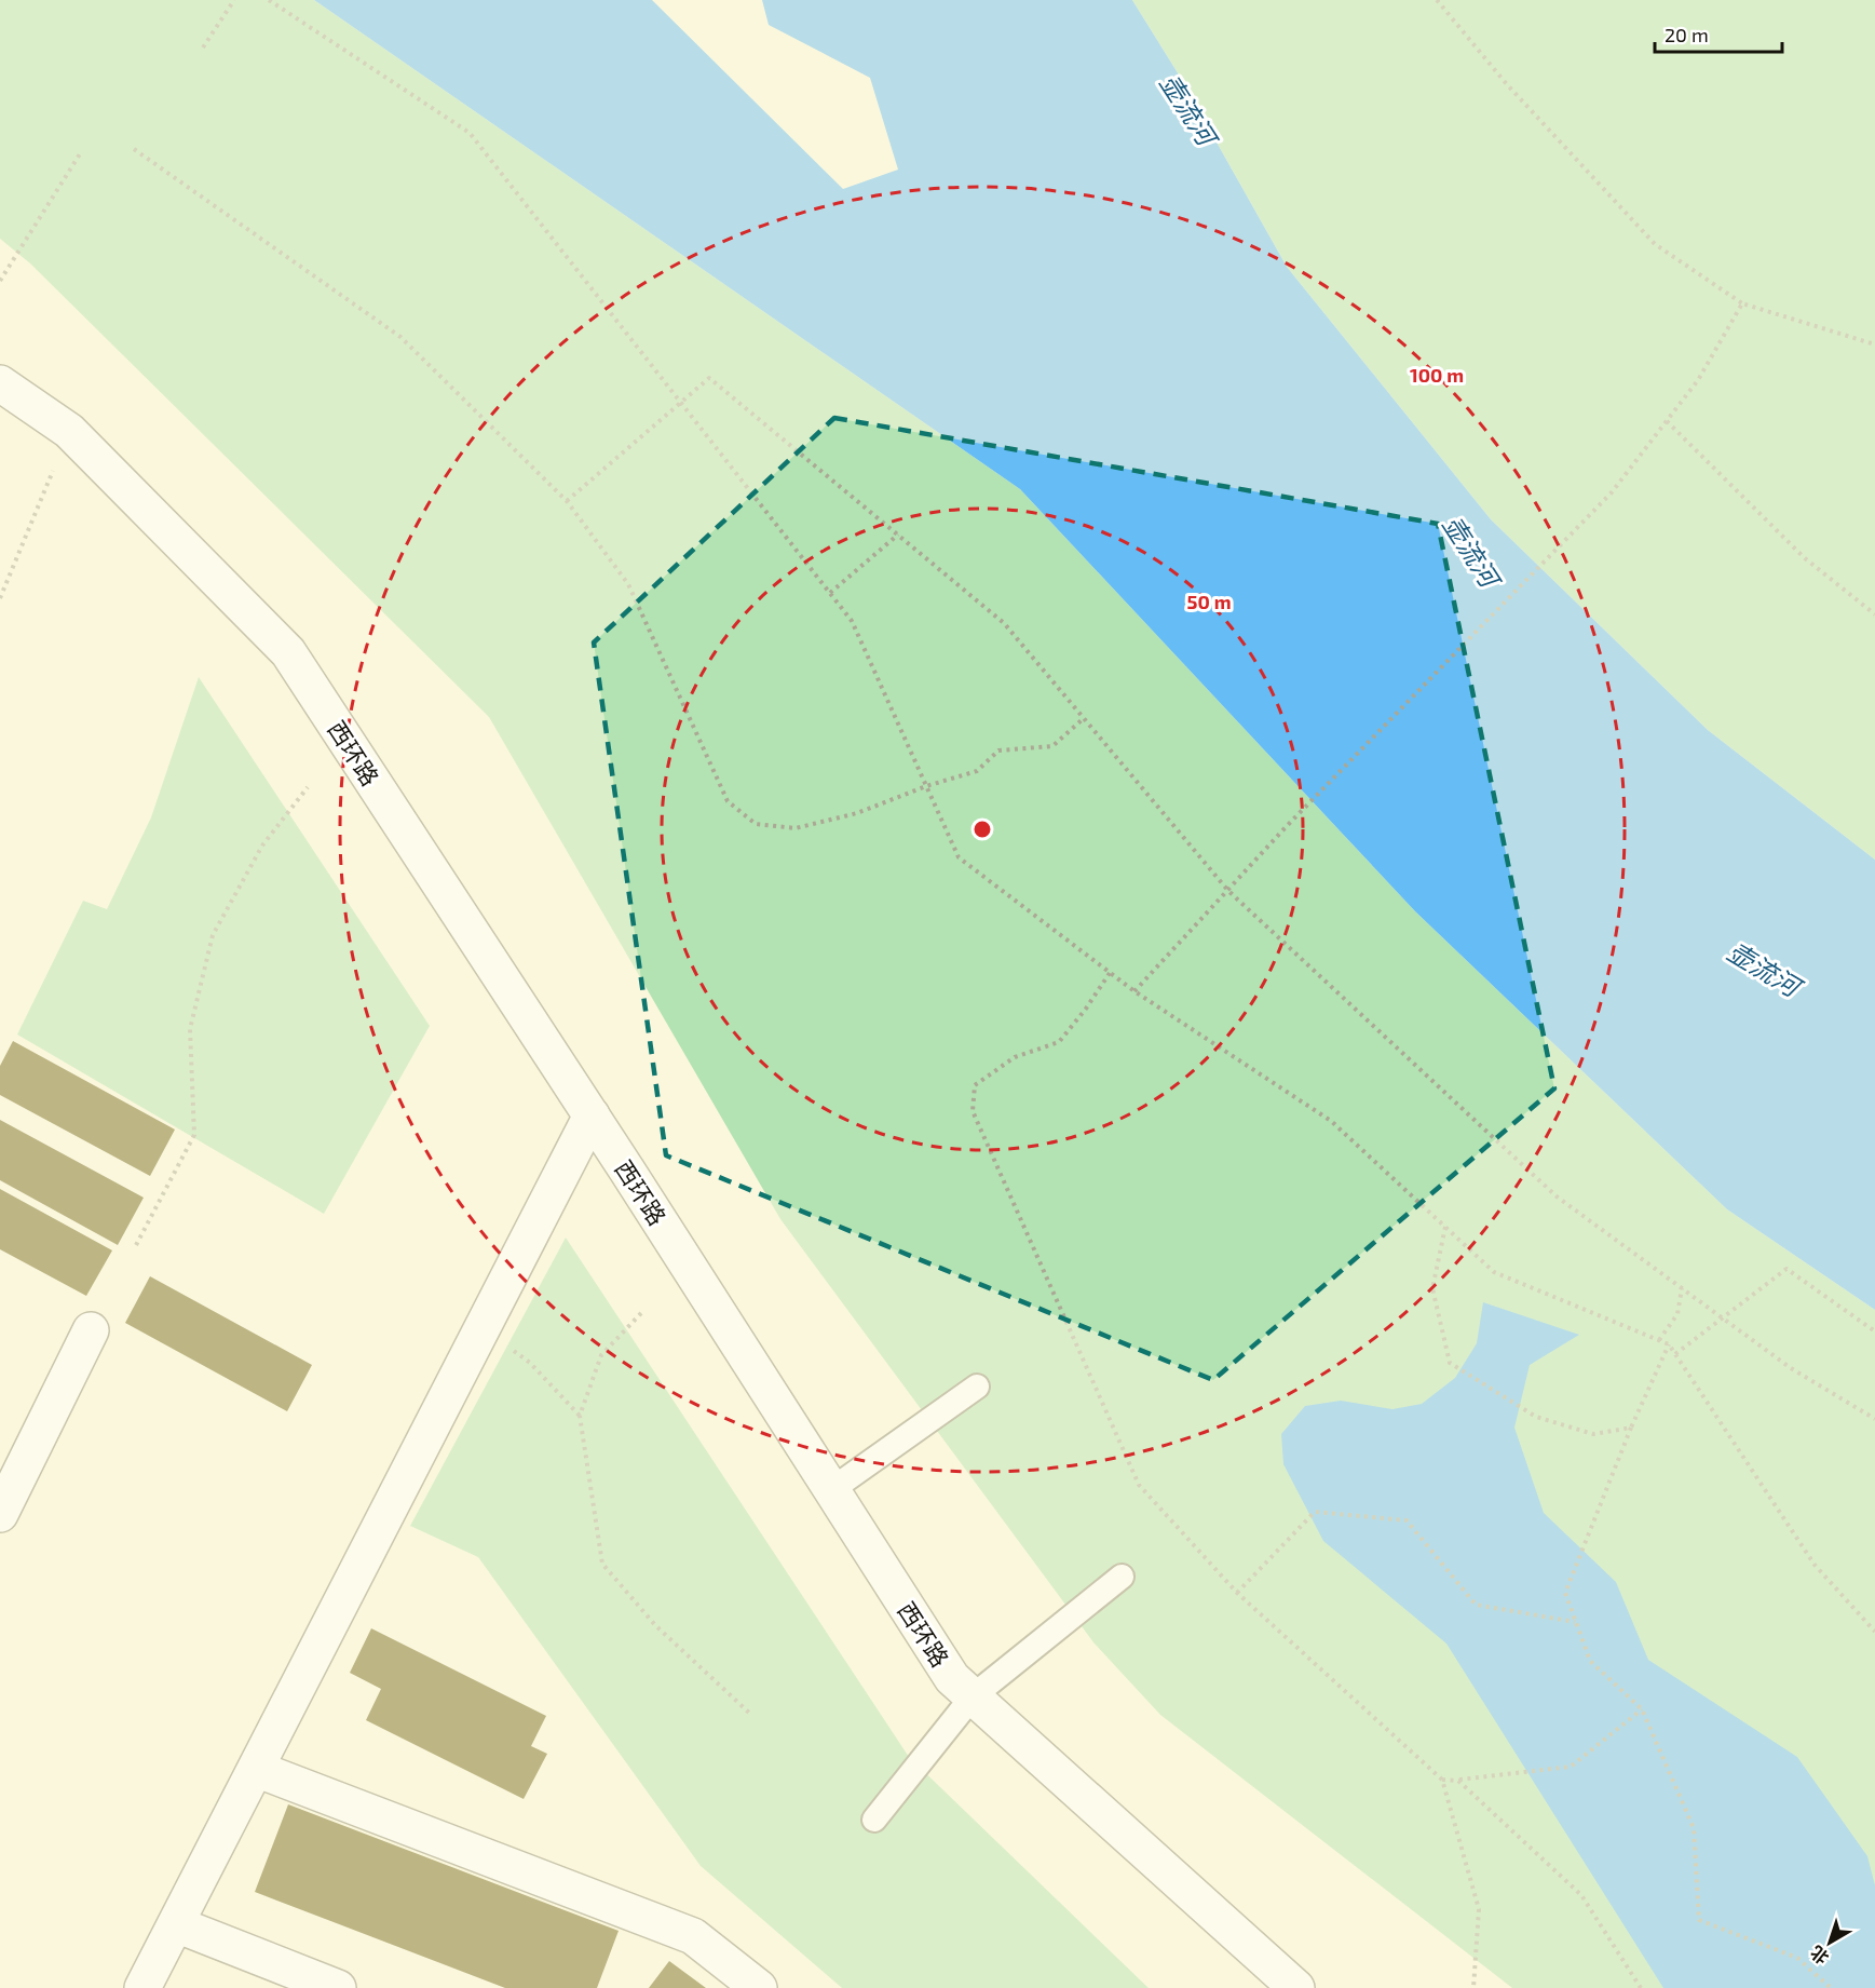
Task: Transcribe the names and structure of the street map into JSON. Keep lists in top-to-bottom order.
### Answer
{
  "streets": {
    "main road": ["西环路"]
  },
  "water": ["壶流河"],
  "scale_bar": "20 m",
  "north": "bottom left",
  "rings": ["100 m", "50 m"]
}
